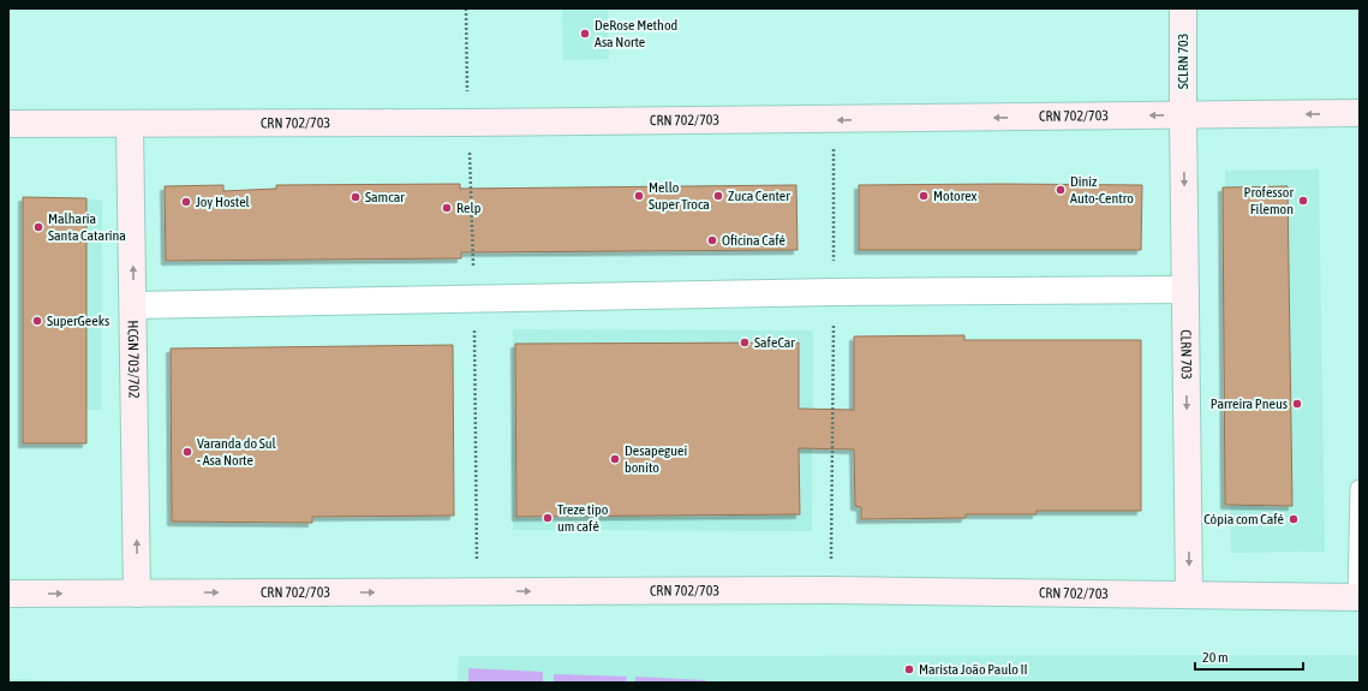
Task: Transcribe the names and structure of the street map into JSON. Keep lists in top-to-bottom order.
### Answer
{
  "streets": {
    "street": [
      "SCLRN 703",
      "CRN 702/703",
      "CLRN 703",
      "HCGN 703/702"
    ]
  },
  "crossings": [
    ["SCLRN 703", "CRN 702/703"],
    ["SCLRN 703", "CLRN 703"],
    ["CRN 702/703", "CLRN 703"],
    ["CRN 702/703", "HCGN 703/702"]
  ],
  "one_way": ["CLRN 703", "HCGN 703/702"],
  "places": [
    "DeRose Method Asa Norte",
    "Diniz Auto-Centro",
    "Mello Super Troca",
    "Zuca Center",
    "Motorex",
    "Samcar",
    "Professor Filemon",
    "Joy Hostel",
    "Relp",
    "Malharia Santa Catarina",
    "Oficina Café",
    "SuperGeeks",
    "SafeCar",
    "Parreira Pneus",
    "Varanda do Sul - Asa Norte",
    "Desapeguei bonito",
    "Treze tipo um café",
    "Cópia com Café",
    "Marista João Paulo II"
  ],
  "scale_bar": "20 m"
}
